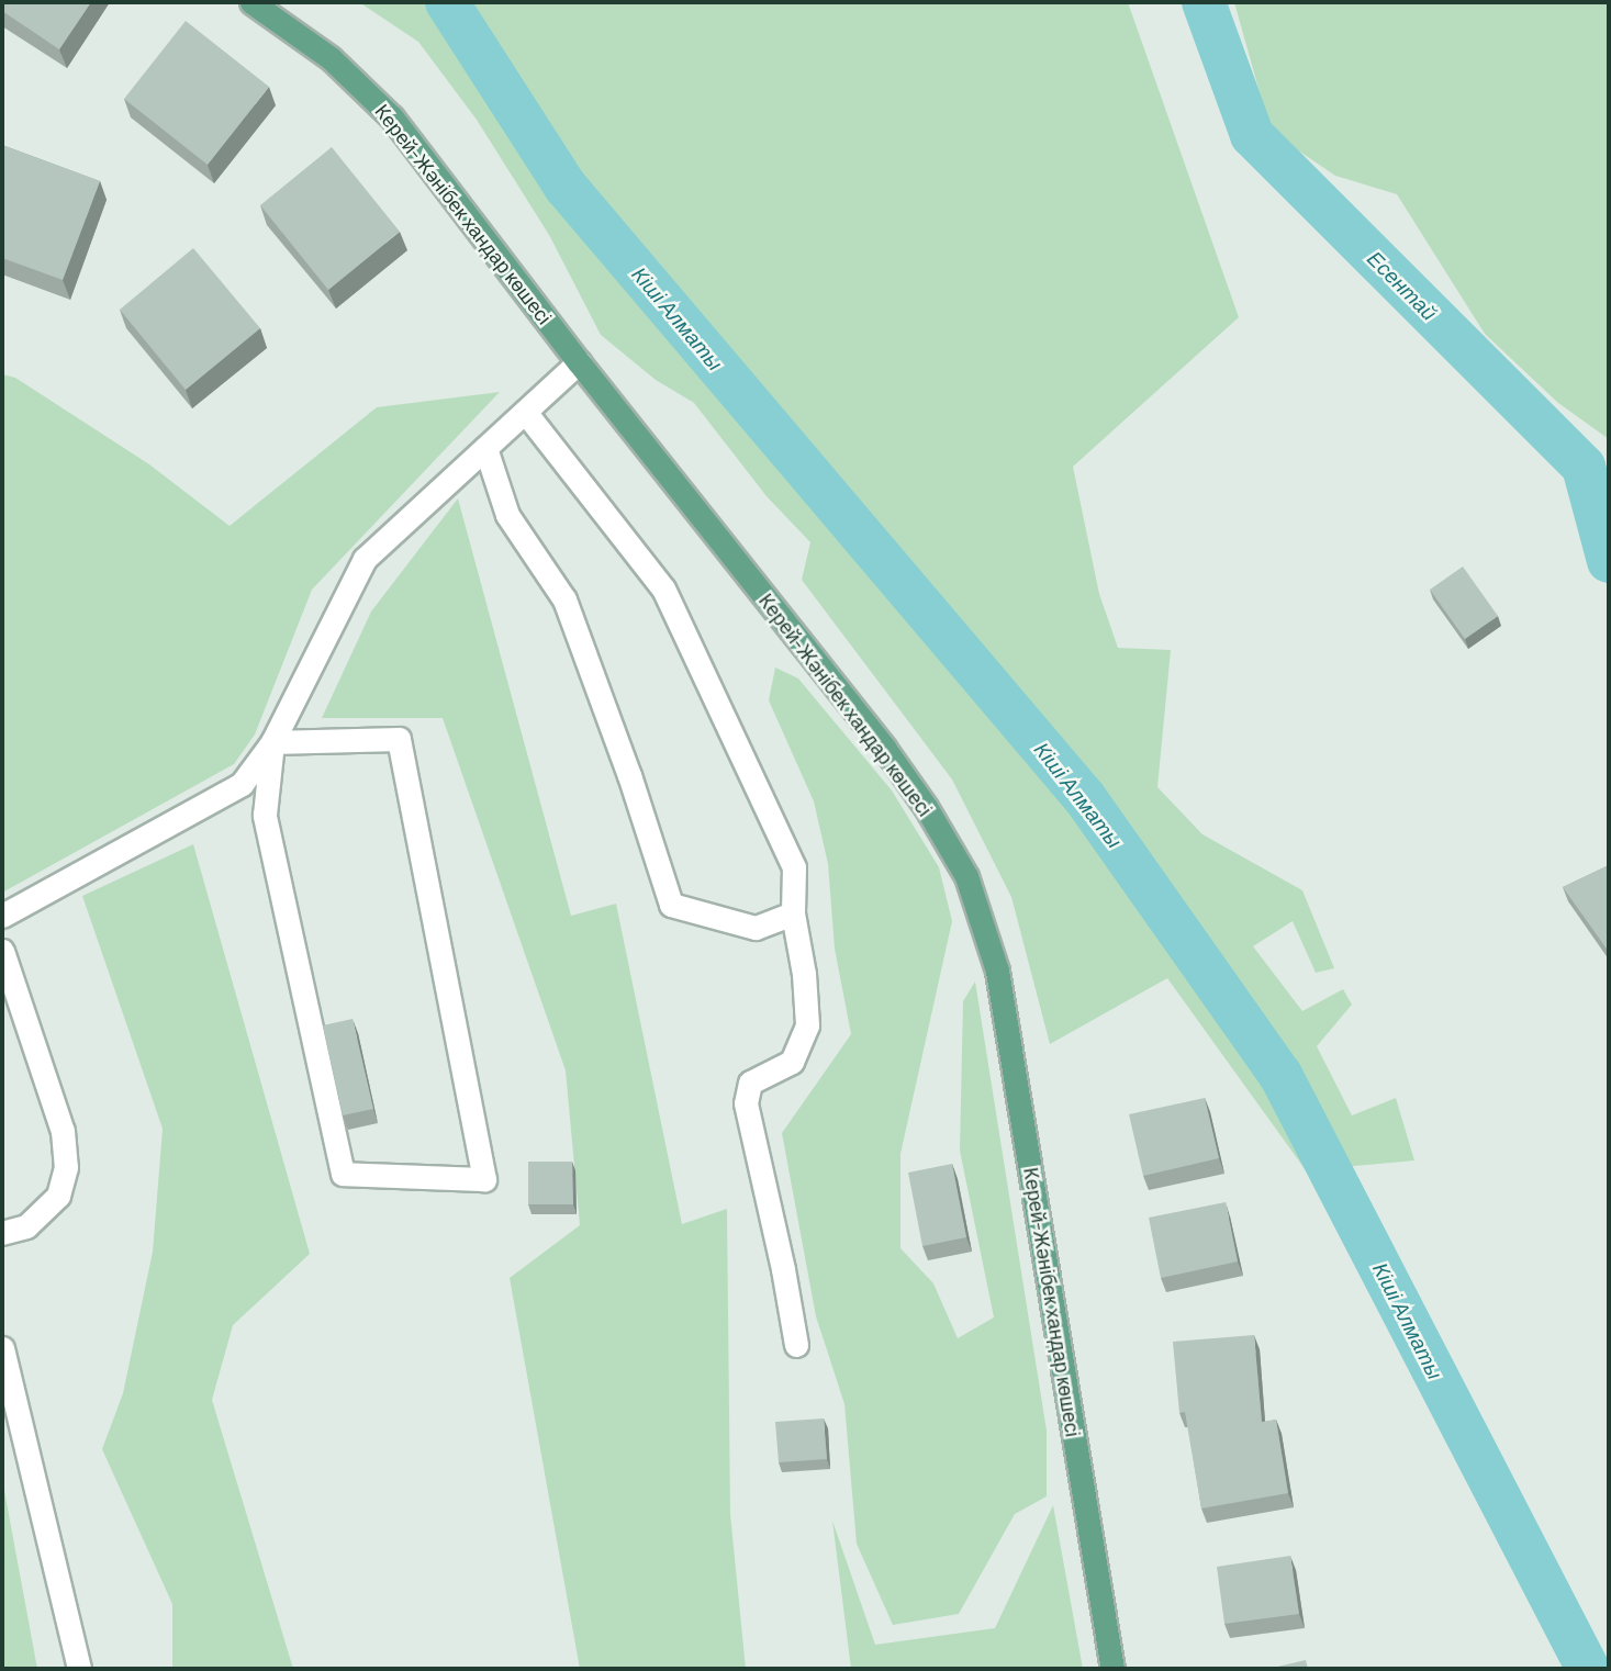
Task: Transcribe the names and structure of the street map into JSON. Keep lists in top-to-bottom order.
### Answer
{
  "streets": {
    "main road": ["Керей-Жәнібек хандар көшесі"]
  },
  "water": ["Есентай", "Кіші Алматы"]
}
